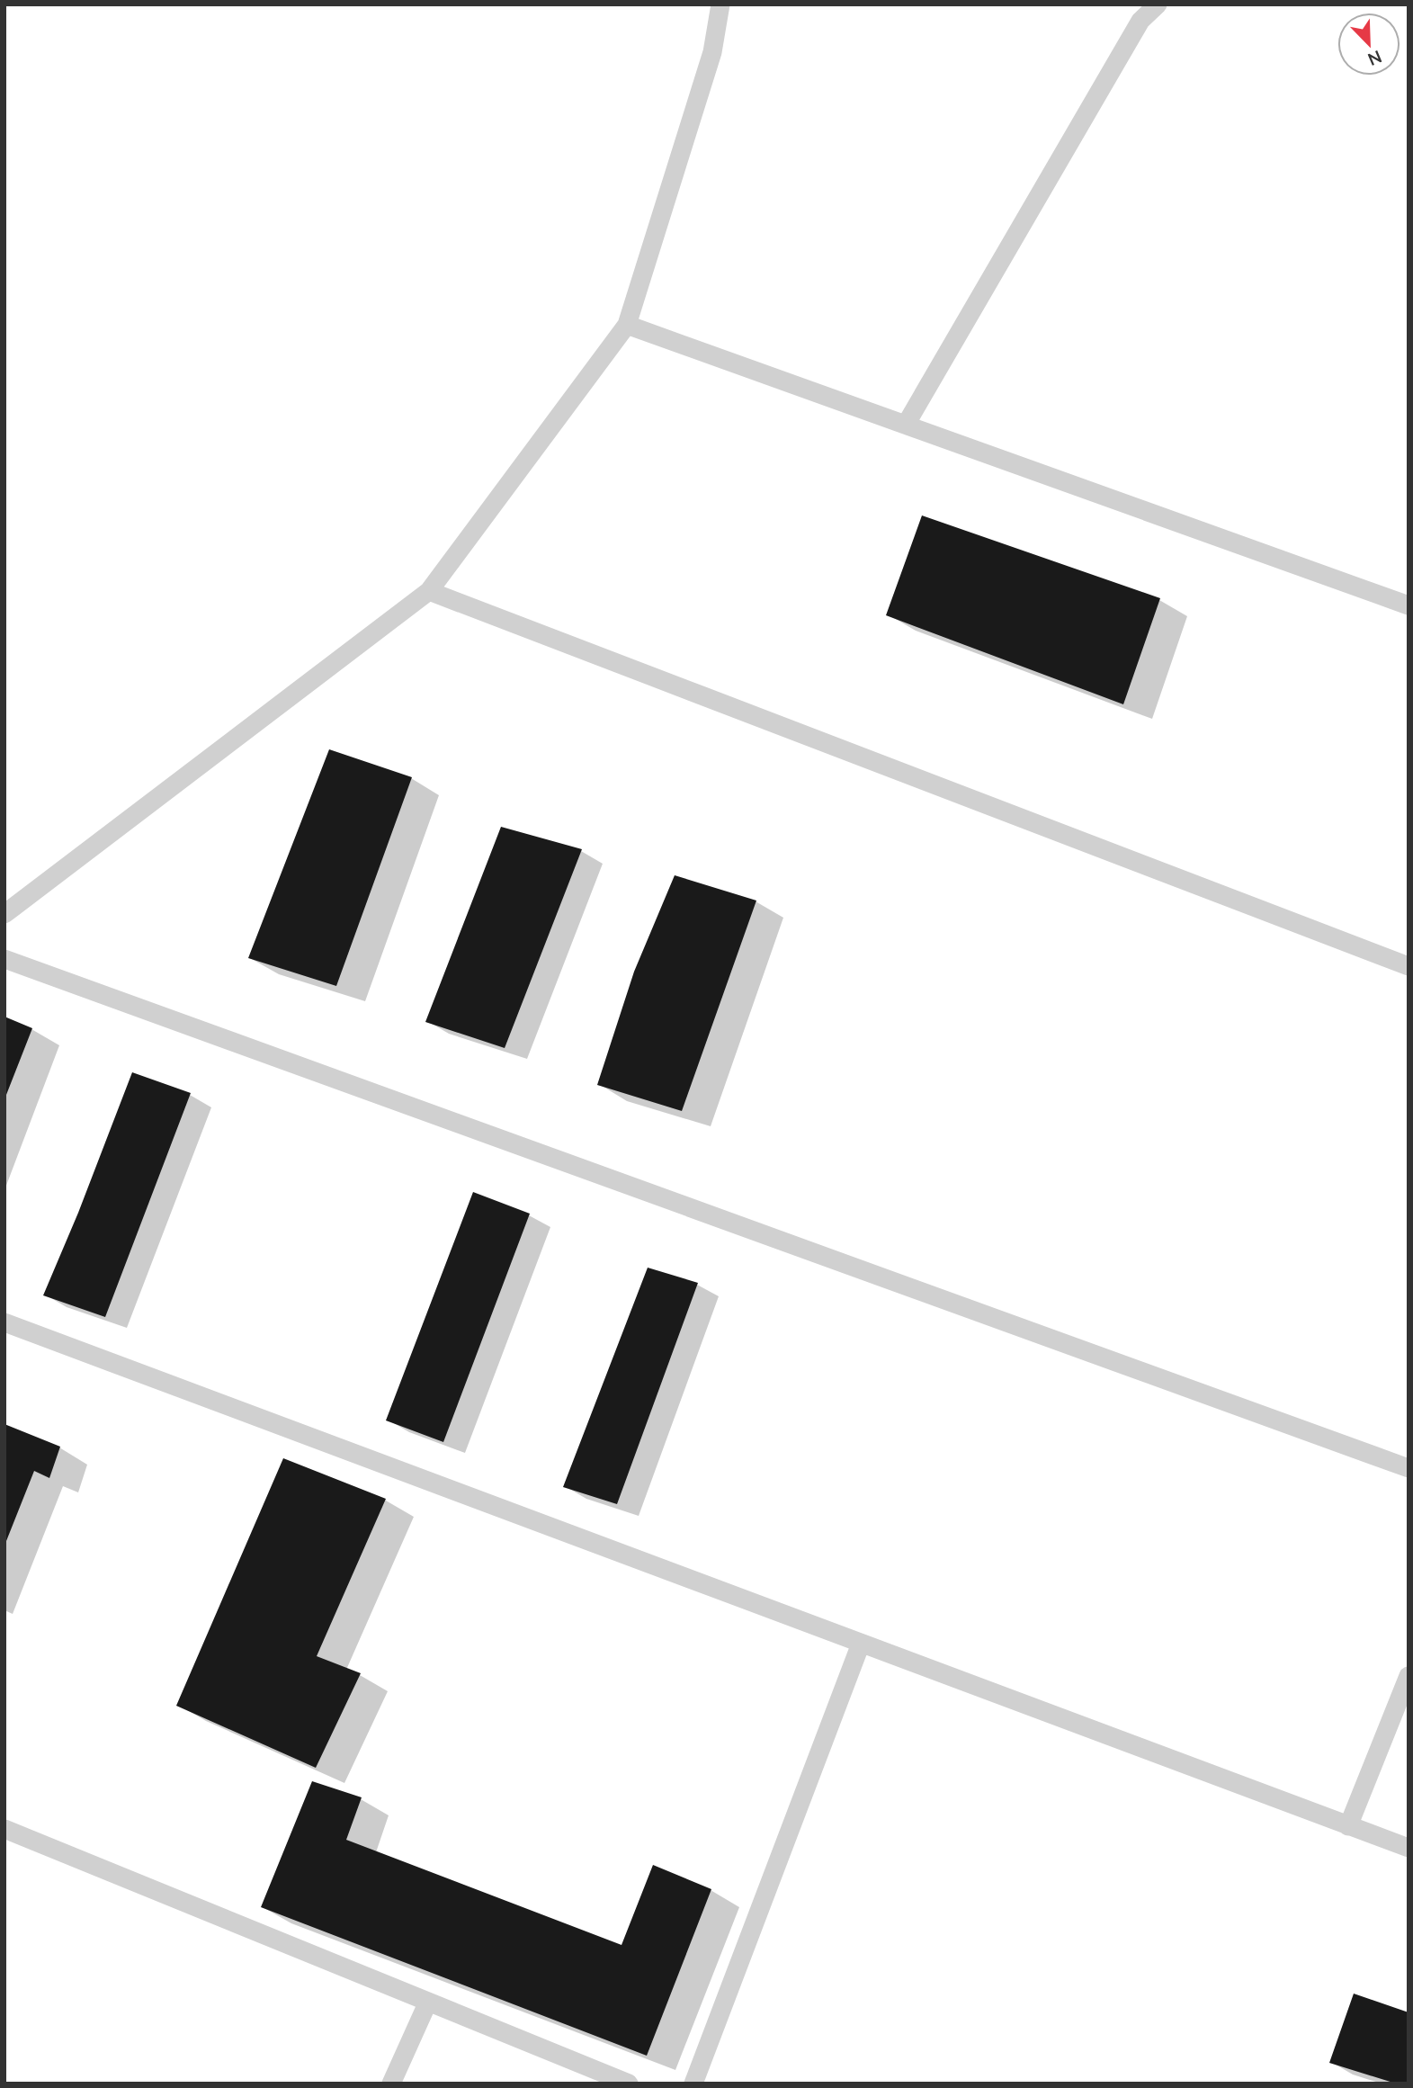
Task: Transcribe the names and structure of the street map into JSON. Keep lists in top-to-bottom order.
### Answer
{
  "north": "bottom right"
}
